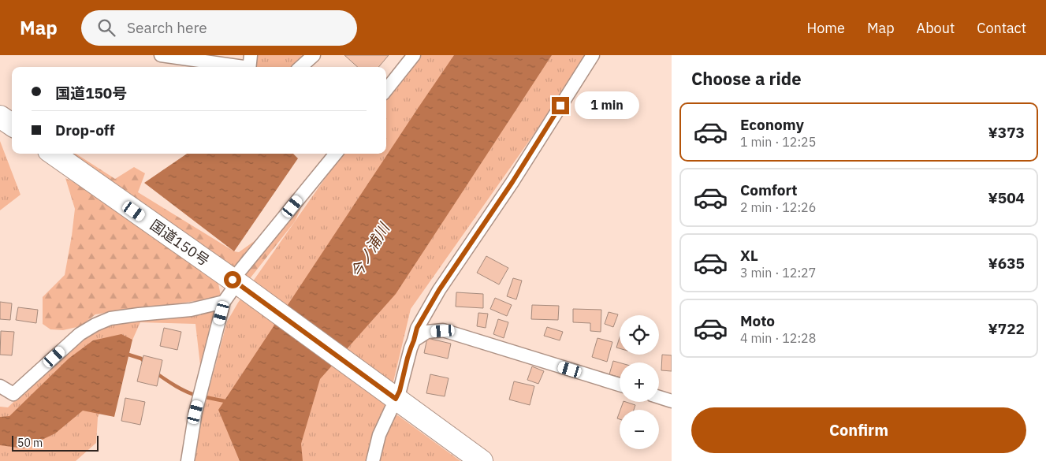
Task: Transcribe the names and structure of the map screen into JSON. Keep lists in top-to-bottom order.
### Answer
{
  "streets": {
    "highway": ["国道150号"]
  },
  "water": ["今ノ浦川"],
  "scale_bar": "50 m",
  "page": {
    "header": "Map",
    "search": "Search here",
    "nav": [
      "Home",
      "Map",
      "About",
      "Contact"
    ],
    "heading": "Choose a ride",
    "banner": ["国道150号", "Drop-off"],
    "bubble": "1 min",
    "list": [
      {
        "name": "Economy",
        "note": "1 min · 12:25",
        "value": "¥373"
      },
      {
        "name": "Comfort",
        "note": "2 min · 12:26",
        "value": "¥504"
      },
      {
        "name": "XL",
        "note": "3 min · 12:27",
        "value": "¥635"
      },
      {
        "name": "Moto",
        "note": "4 min · 12:28",
        "value": "¥722"
      }
    ],
    "map_buttons": ["+", "−"],
    "buttons": "Confirm",
    "scale": "50 m"
  }
}
